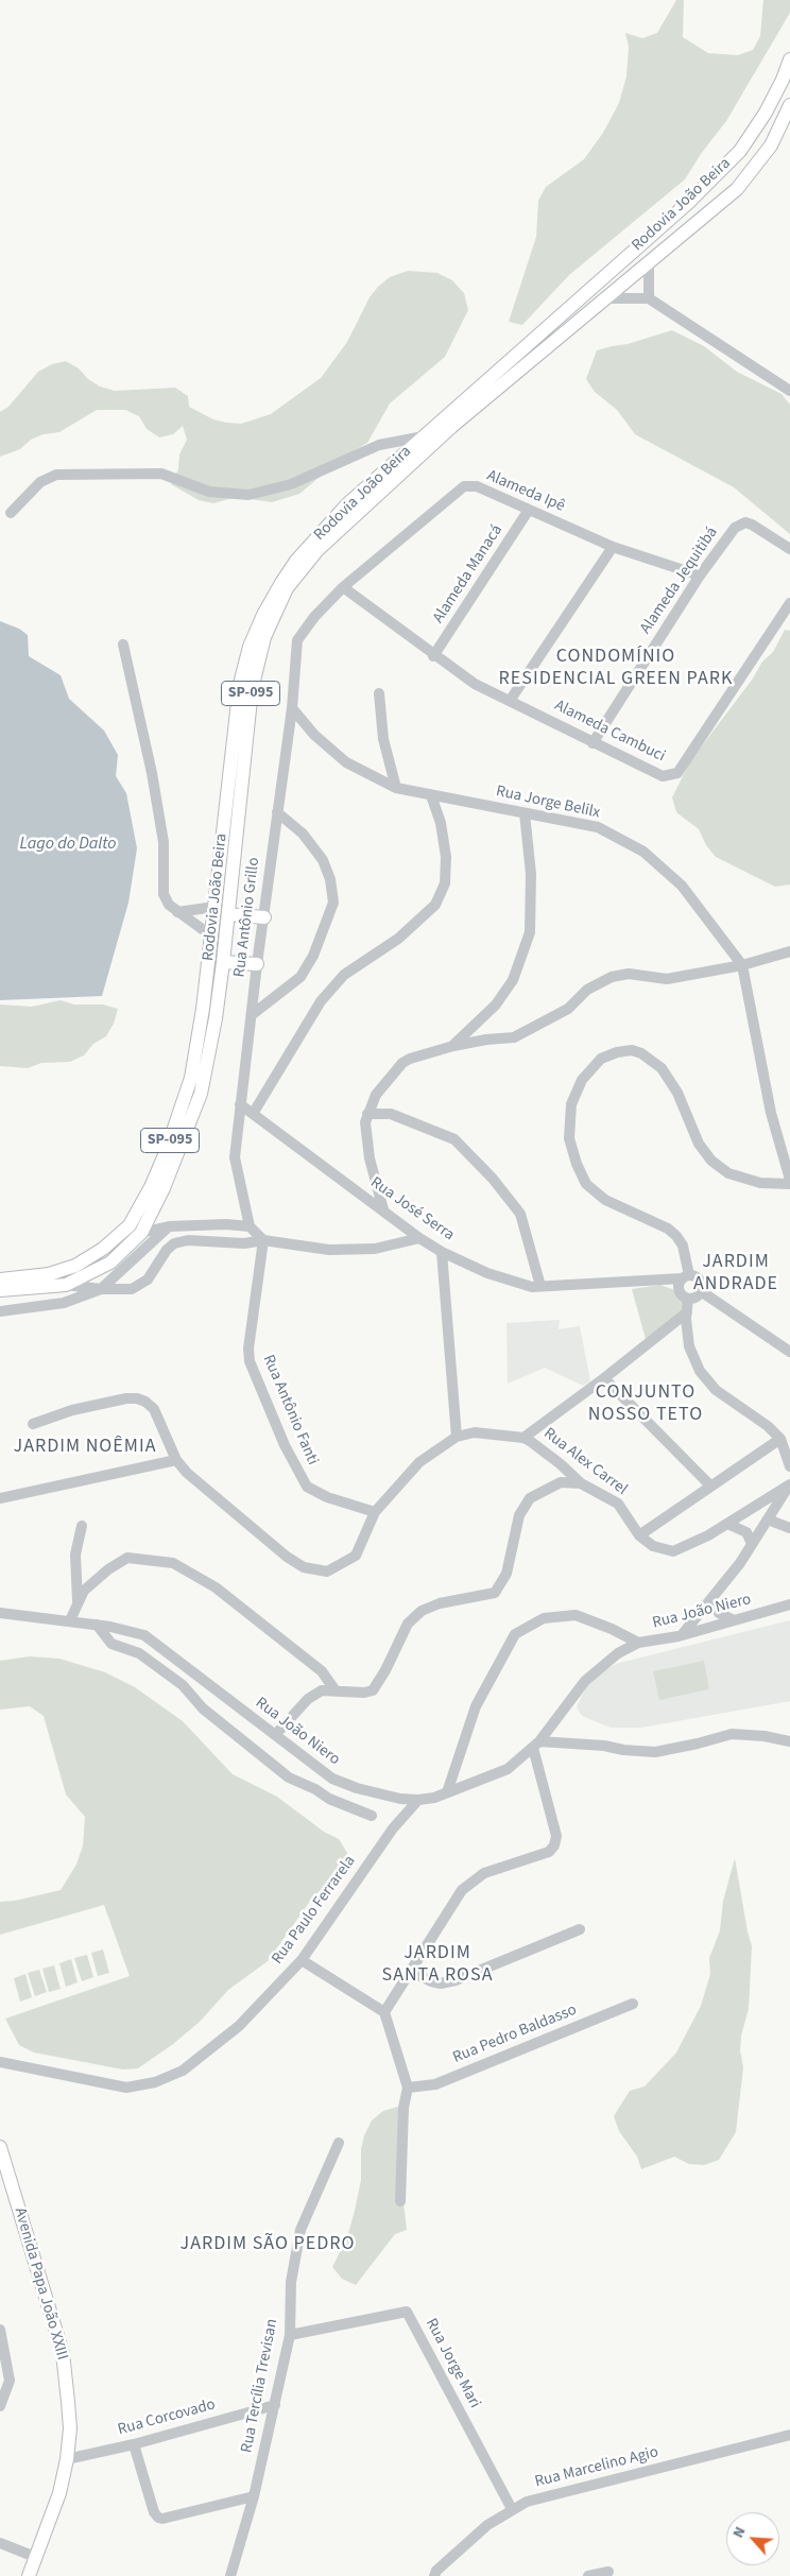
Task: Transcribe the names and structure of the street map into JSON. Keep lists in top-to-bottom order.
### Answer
{
  "streets": {
    "main road": ["Rodovia João Beira", "SP-095", "Avenida Papa João XXIII"],
    "street": [
      "Alameda Ipê",
      "Alameda Manacá",
      "Alameda Jequitibá",
      "Alameda Cambuci",
      "Rua Jorge Belilx",
      "Rua Antônio Grillo",
      "Rua José Serra",
      "Rua Antônio Fanti",
      "Rua Alex Carrel",
      "Rua João Niero",
      "Rua Paulo Ferrarela",
      "Rua Pedro Baldasso",
      "Rua Jorge Mari",
      "Rua Tercília Trevisan",
      "Rua Corcovado",
      "Rua Marcelino Agio"
    ]
  },
  "crossings": [
    ["Alameda Ipê", "Alameda Manacá"],
    ["Alameda Ipê", "Alameda Jequitibá"],
    ["Alameda Ipê", "Alameda Cambuci"],
    ["Alameda Ipê", "Rua Antônio Grillo"],
    ["Alameda Manacá", "Alameda Cambuci"],
    ["Alameda Jequitibá", "Alameda Cambuci"],
    ["Rua Jorge Belilx", "Rua Antônio Grillo"],
    ["Rua Antônio Grillo", "Rua José Serra"],
    ["Rua Antônio Fanti", "Rua Alex Carrel"],
    ["Rua João Niero", "Rua Paulo Ferrarela"],
    ["Avenida Papa João XXIII", "Rua Corcovado"],
    ["Rua Jorge Mari", "Rua Tercília Trevisan"],
    ["Rua Jorge Mari", "Rua Marcelino Agio"],
    ["Rua Tercília Trevisan", "Rua Corcovado"]
  ],
  "districts": [
    "CONDOMÍNIO RESIDENCIAL GREEN PARK",
    "JARDIM ANDRADE",
    "CONJUNTO NOSSO TETO",
    "JARDIM NOÊMIA",
    "JARDIM SANTA ROSA",
    "JARDIM SÃO PEDRO"
  ],
  "water": ["Lago do Dalto"],
  "north": "top left"
}
